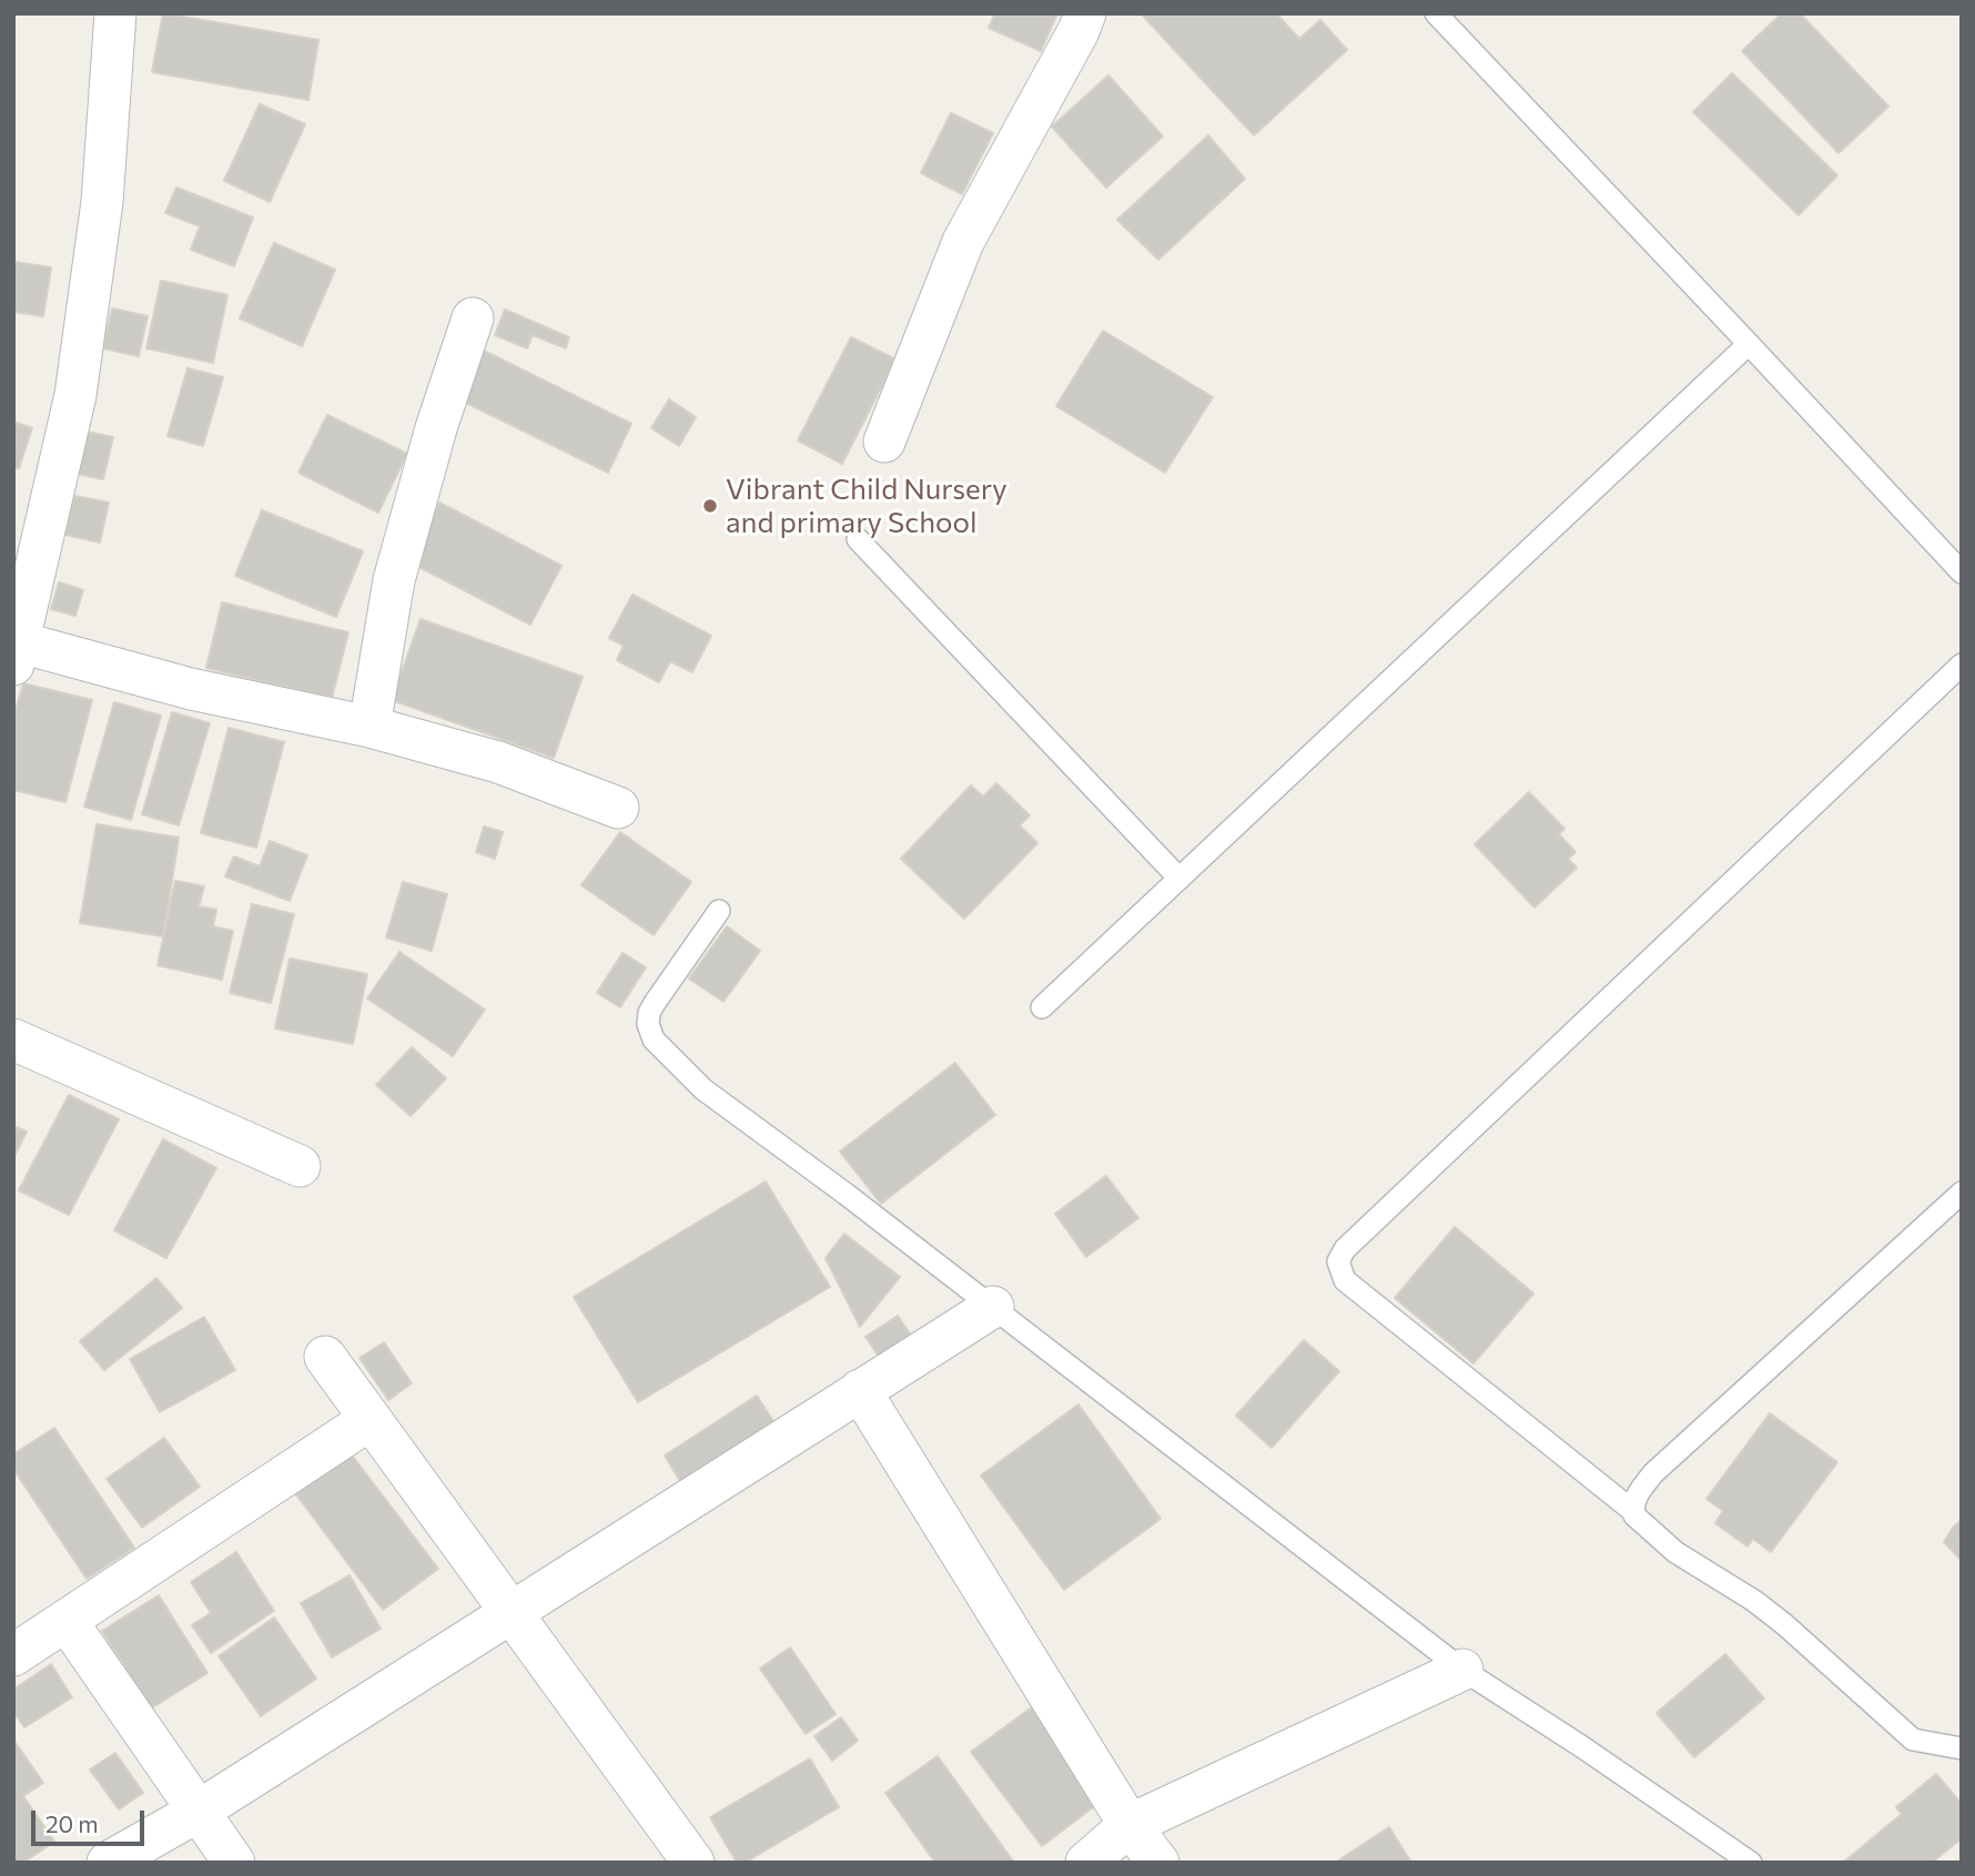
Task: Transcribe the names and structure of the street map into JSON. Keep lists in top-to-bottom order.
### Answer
{
  "places": ["Vibrant Child Nursery and primary School"],
  "scale_bar": "20 m"
}
